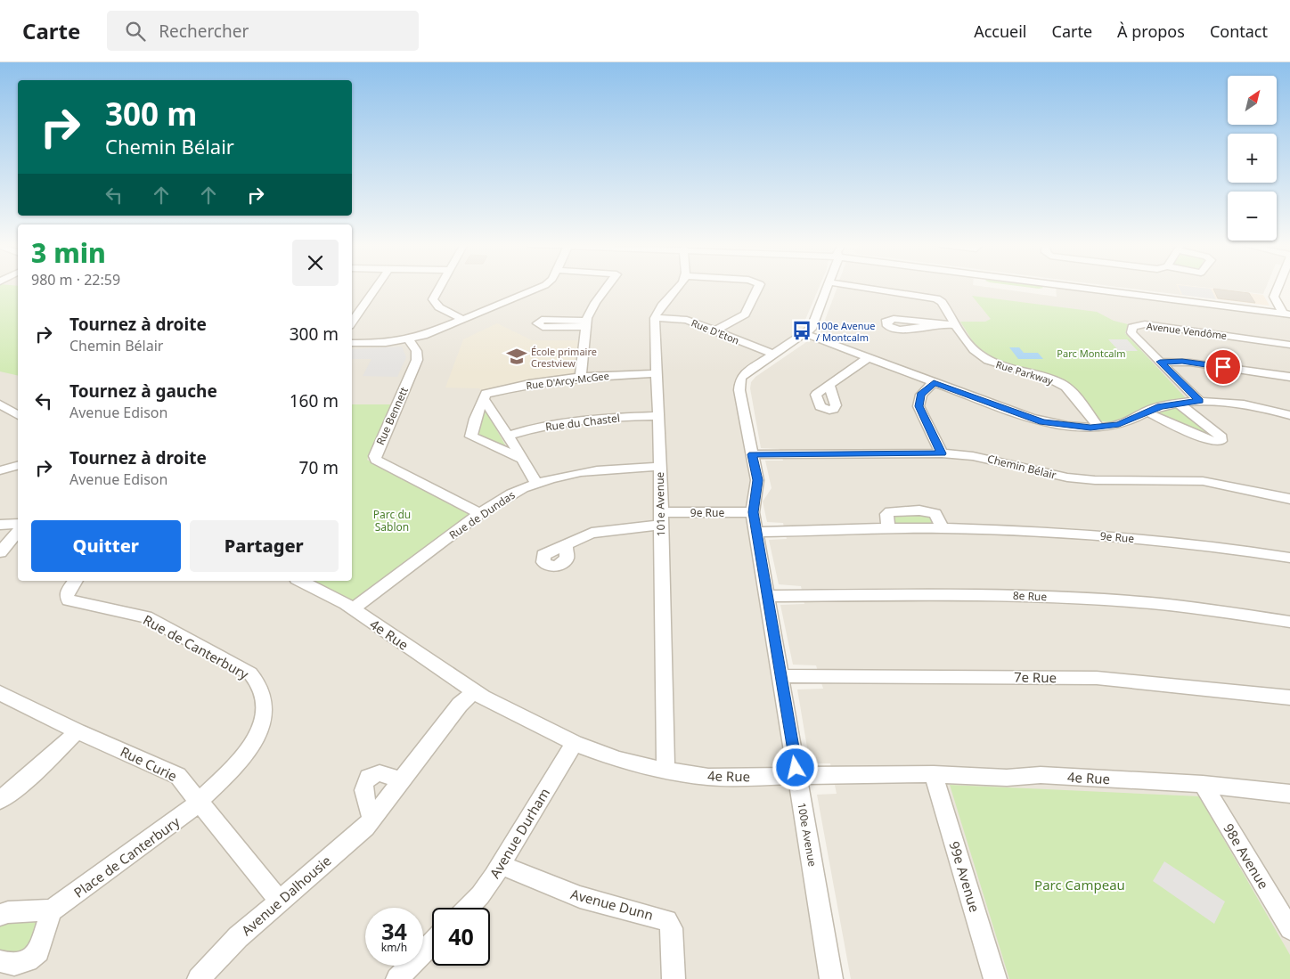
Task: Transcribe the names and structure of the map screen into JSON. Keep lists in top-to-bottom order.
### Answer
{
  "streets": {
    "street": [
      "Avenue Vendôme",
      "Rue D'Eton",
      "Rue Parkway",
      "Rue D'Arcy-McGee",
      "Rue Bennett",
      "Rue du Chastel",
      "Chemin Bélair",
      "101e Avenue",
      "9e Rue",
      "Rue de Dundas",
      "8e Rue",
      "4e Rue",
      "Rue de Canterbury",
      "7e Rue",
      "Rue Curie",
      "Avenue Durham",
      "100e Avenue",
      "98e Avenue",
      "Place de Canterbury",
      "99e Avenue",
      "Avenue Dalhousie",
      "Avenue Dunn"
    ]
  },
  "crossings": [
    ["Rue D'Eton", "101e Avenue"],
    ["Rue D'Eton", "100e Avenue"],
    ["Rue D'Arcy-McGee", "101e Avenue"],
    ["Rue Bennett", "Rue de Dundas"],
    ["Rue du Chastel", "101e Avenue"],
    ["Chemin Bélair", "100e Avenue"],
    ["101e Avenue", "9e Rue"],
    ["101e Avenue", "Rue de Dundas"],
    ["101e Avenue", "4e Rue"],
    ["9e Rue", "100e Avenue"],
    ["Rue de Dundas", "4e Rue"],
    ["8e Rue", "100e Avenue"],
    ["4e Rue", "Avenue Durham"],
    ["4e Rue", "100e Avenue"],
    ["4e Rue", "98e Avenue"],
    ["4e Rue", "99e Avenue"],
    ["4e Rue", "Avenue Dalhousie"],
    ["Rue de Canterbury", "Rue Curie"],
    ["Rue de Canterbury", "Place de Canterbury"],
    ["7e Rue", "100e Avenue"],
    ["Rue Curie", "Place de Canterbury"],
    ["Rue Curie", "Avenue Dalhousie"],
    ["Avenue Durham", "Avenue Dunn"]
  ],
  "parks": ["Parc Montcalm", "Parc du Sablon", "Parc Campeau"],
  "places": {
    "bus stop": ["100e Avenue / Montcalm"],
    "school or university": ["École primaire Crestview"]
  },
  "north": "top right",
  "page": {
    "header": "Carte",
    "search": "Rechercher",
    "nav": [
      "Accueil",
      "Carte",
      "À propos",
      "Contact"
    ],
    "map_buttons": ["+", "−"],
    "turn": ["300 m", "Chemin Bélair"],
    "heading": ["3 min", "980 m · 22:59"],
    "list": [
      {
        "name": "Tournez à droite",
        "note": "Chemin Bélair",
        "value": "300 m"
      },
      {
        "name": "Tournez à gauche",
        "note": "Avenue Edison",
        "value": "160 m"
      },
      {
        "name": "Tournez à droite",
        "note": "Avenue Edison",
        "value": "70 m"
      }
    ],
    "buttons": ["Quitter", "Partager"],
    "speed": "34 km/h",
    "limit": "40"
  }
}
